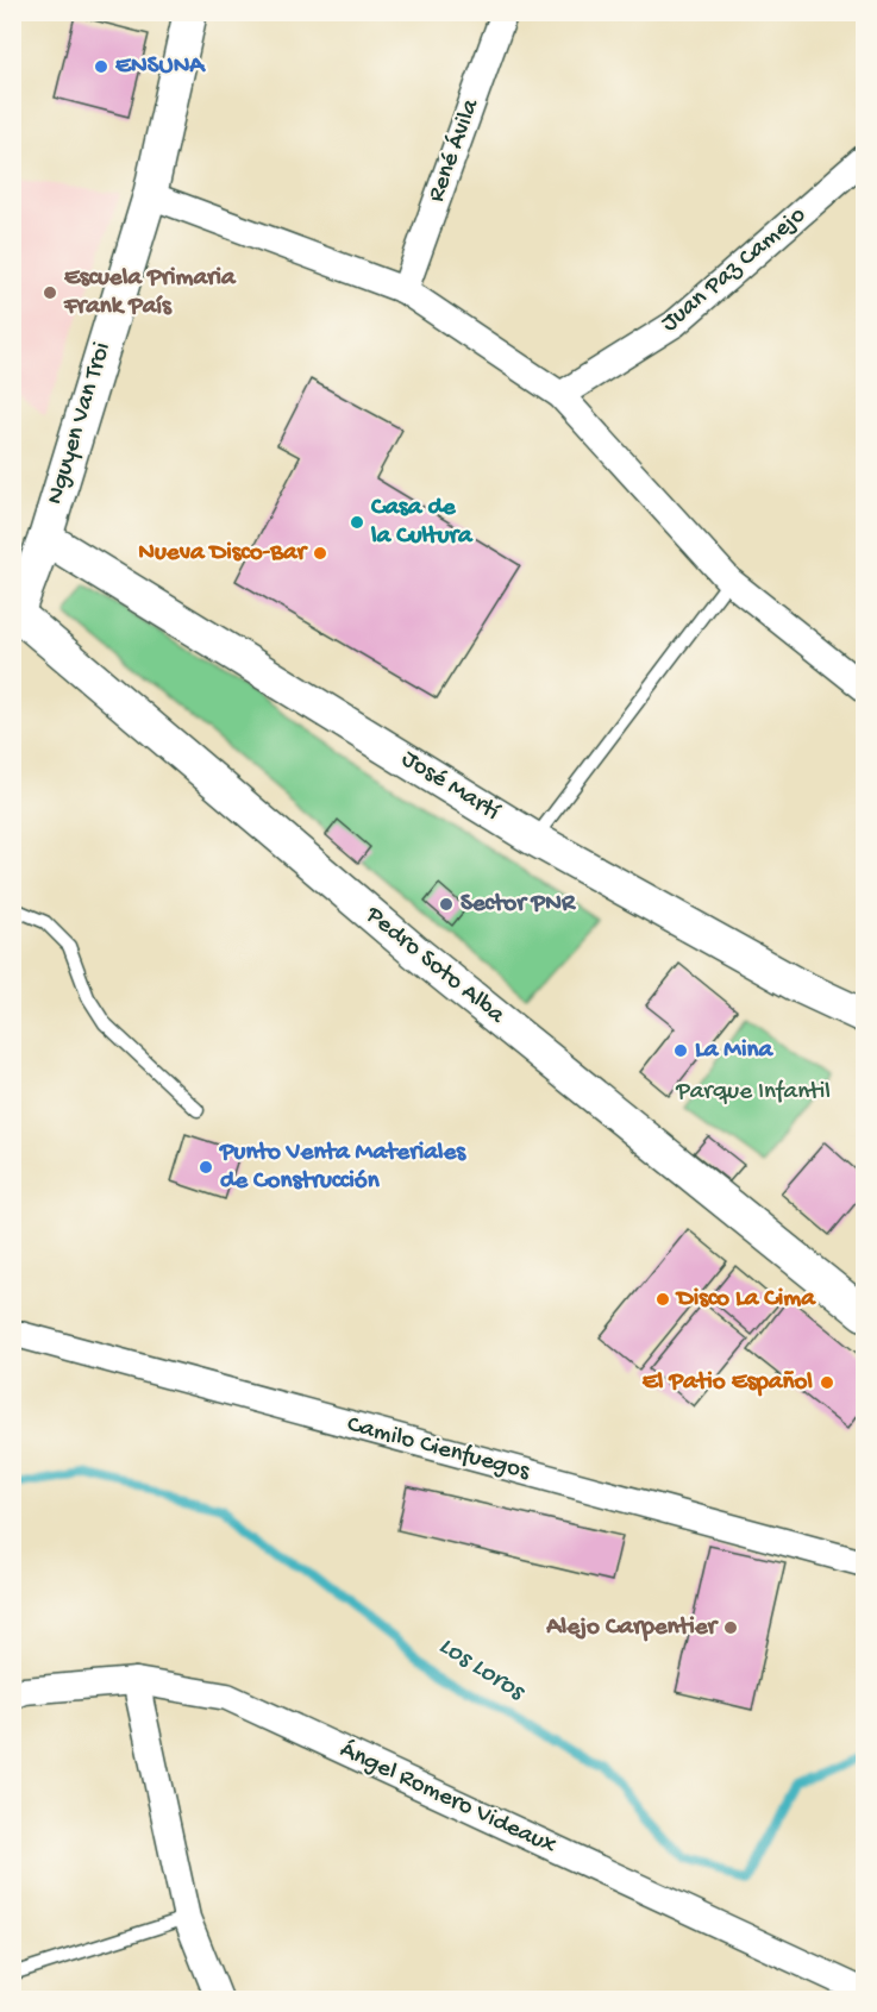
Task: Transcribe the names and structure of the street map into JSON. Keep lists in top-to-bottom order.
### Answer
{
  "streets": {
    "street": [
      "René Ávila",
      "Juan Paz Camejo",
      "Nguyen Van Troi",
      "José Martí",
      "Pedro Soto Alba",
      "Camilo Cienfuegos",
      "Ángel Romero Videaux"
    ]
  },
  "crossings": [
    ["Nguyen Van Troi", "José Martí"],
    ["Nguyen Van Troi", "Pedro Soto Alba"]
  ],
  "water": ["Los Loros"],
  "parks": ["Parque Infantil"],
  "places": [
    "ENSUNA",
    "Escuela Primaria Frank País",
    "Casa de la Cultura",
    "Nueva Disco-Bar",
    "Sector PNR",
    "La Mina",
    "Punto Venta Materiales de Construcción",
    "Disco La Cima",
    "El Patio Español",
    "Alejo Carpentier"
  ]
}
